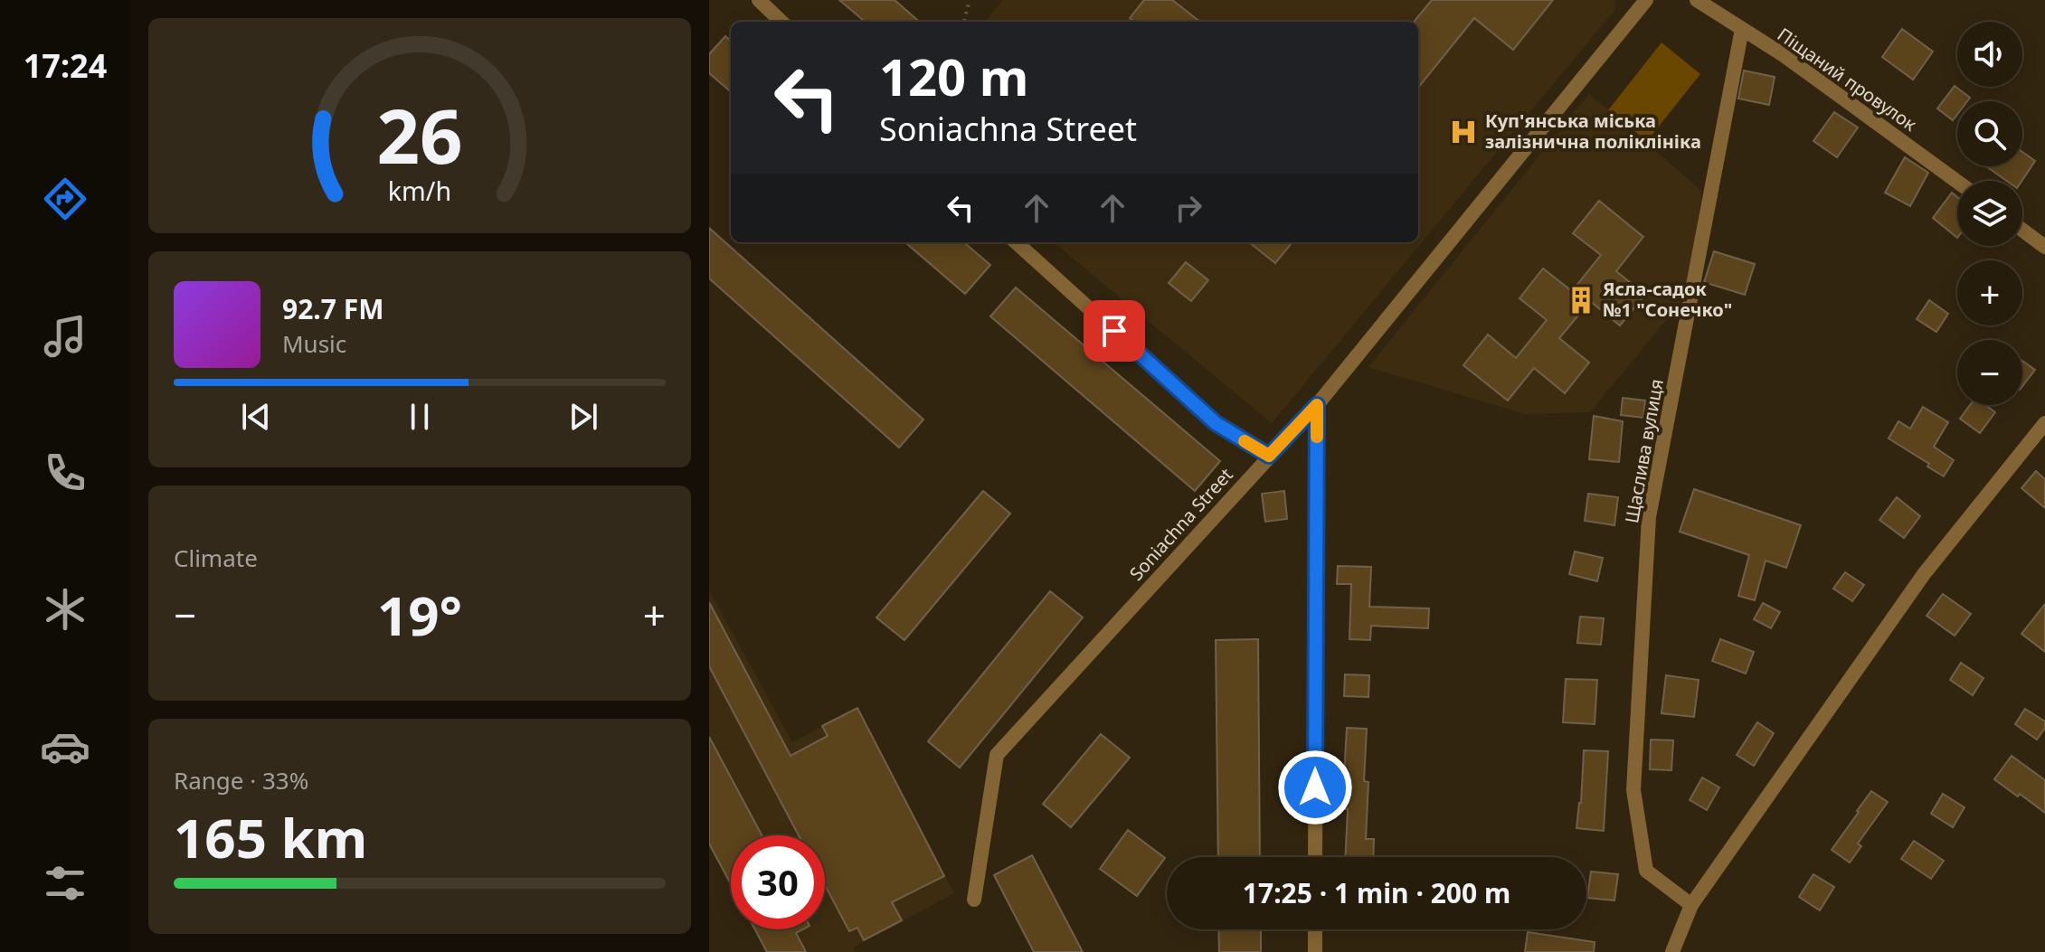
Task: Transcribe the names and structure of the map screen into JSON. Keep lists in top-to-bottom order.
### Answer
{
  "streets": {
    "street": ["Піщаний провулок", "Щаслива вулиця", "Soniachna Street"]
  },
  "crossings": [
    ["Піщаний провулок", "Щаслива вулиця"]
  ],
  "places": {
    "hospital": ["Куп'янська міська залізнична поліклініка"],
    "building": ["Ясла-садок №1 \"Сонечко\""]
  },
  "page": {
    "tabs": "17:24",
    "map_buttons": ["+", "−"],
    "turn": ["120 m", "Soniachna Street"],
    "song": ["92.7 FM", "Music"],
    "tile": [
      "Climate",
      ["Range · 33%", "165 km"]
    ],
    "heat": ["−", "19°", "+"],
    "limit": "30",
    "trip": "17:25 · 1 min · 200 m",
    "gauge": ["26", "km/h"]
  }
}
